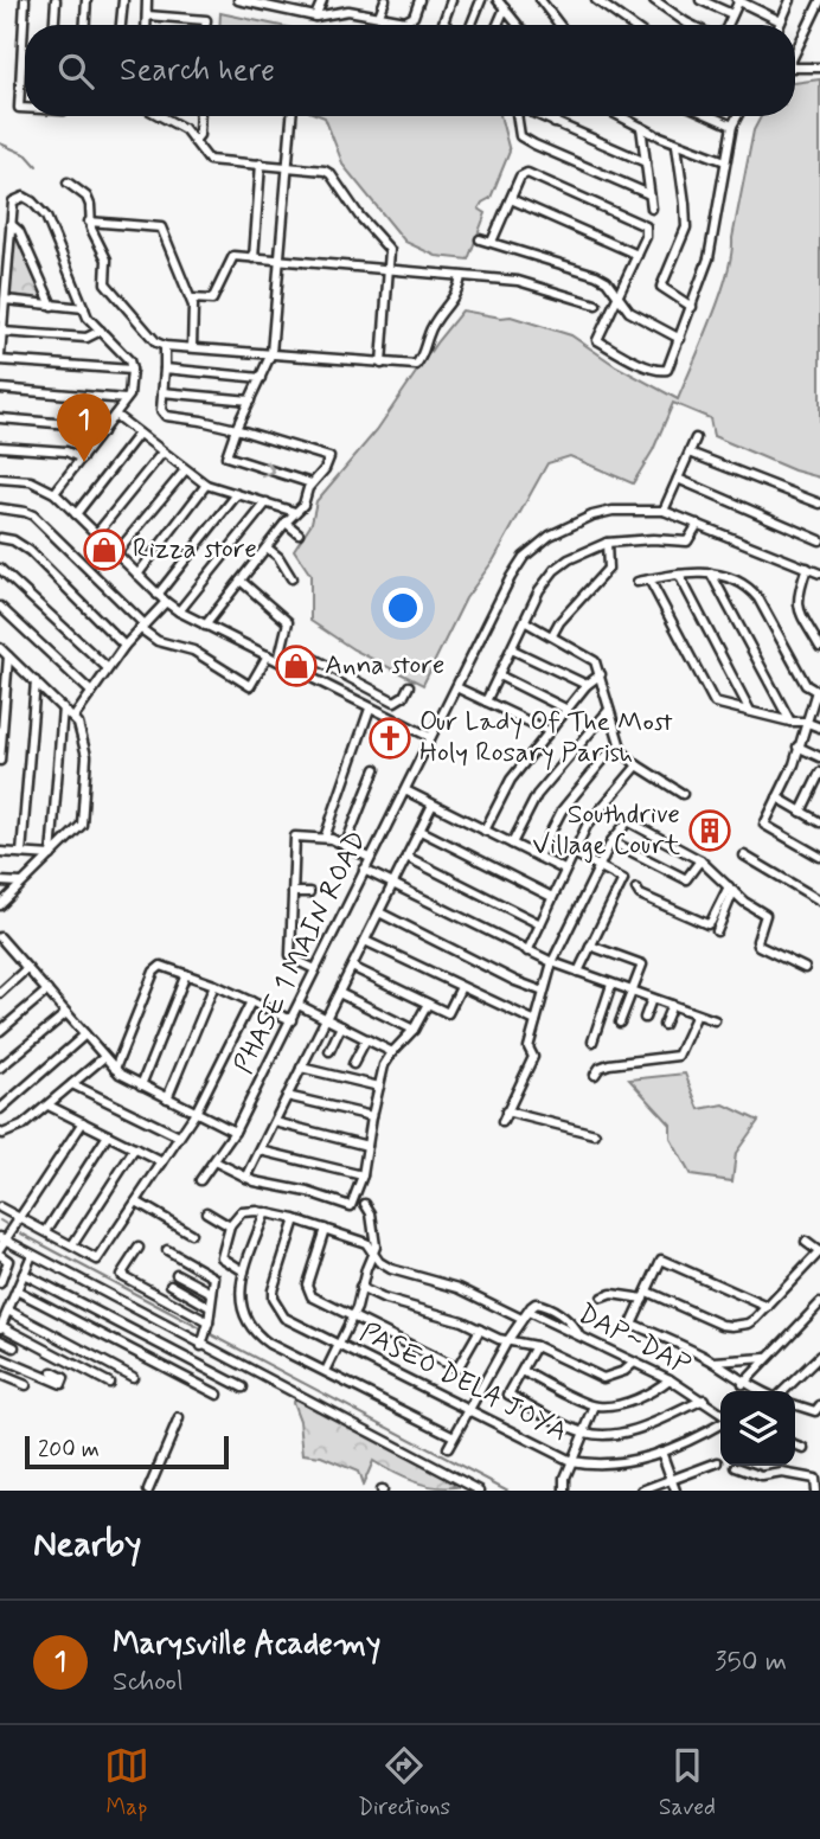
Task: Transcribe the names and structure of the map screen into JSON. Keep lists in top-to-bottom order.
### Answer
{
  "streets": {
    "street": ["PHASE 1 MAIN ROAD", "DAP~DAP", "PASEO DELA JOYA"]
  },
  "places": {
    "shop": ["Rizza store", "Anna store"],
    "church": ["Our Lady Of The Most Holy Rosary Parish"],
    "building": ["Southdrive Village Court"]
  },
  "scale_bar": "200 m",
  "page": {
    "search": "Search here",
    "pins": "1",
    "scale": "200 m",
    "heading": "Nearby",
    "list": [
      {
        "mark": "1",
        "name": "Marysville Academy",
        "note": "School",
        "value": "350 m"
      }
    ],
    "nav": ["Map", "Directions", "Saved"]
  }
}
